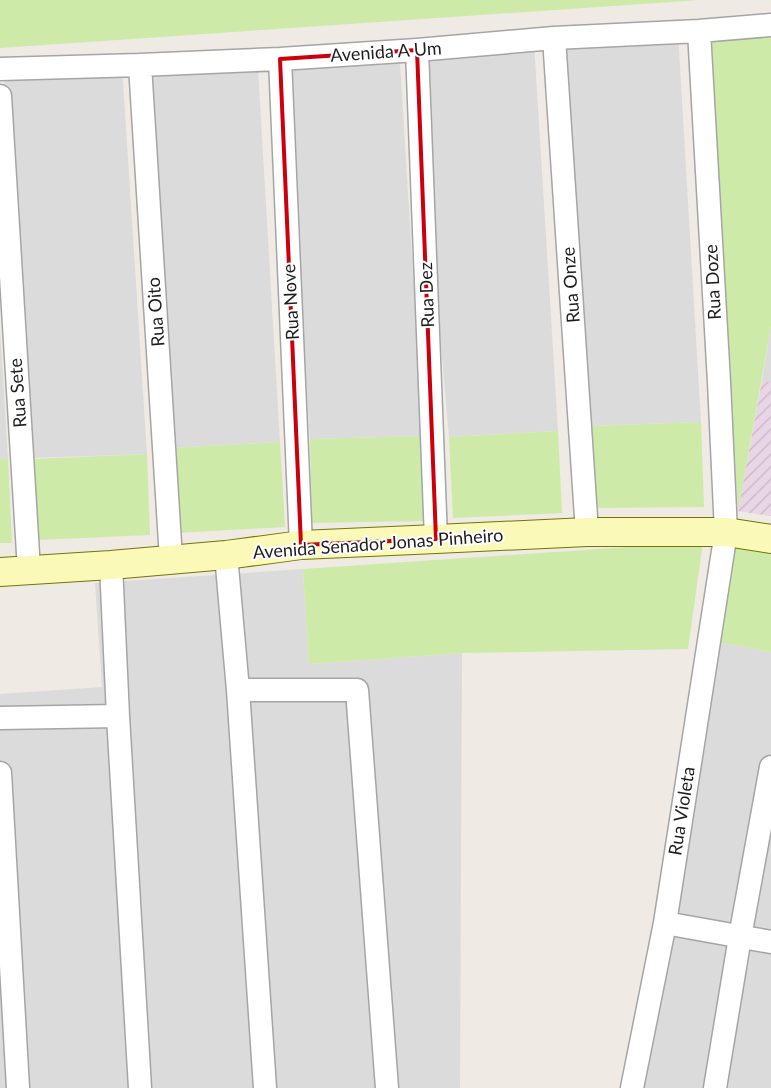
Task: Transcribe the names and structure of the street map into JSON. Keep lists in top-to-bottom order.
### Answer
{
  "streets": {
    "main road": ["Avenida Senador Jonas Pinheiro"],
    "street": [
      "Avenida A Um",
      "Rua Doze",
      "Rua Onze",
      "Rua Dez",
      "Rua Nove",
      "Rua Oito",
      "Rua Sete",
      "Rua Violeta"
    ]
  },
  "crossings": [
    ["Avenida A Um", "Rua Doze"],
    ["Avenida A Um", "Rua Onze"],
    ["Avenida A Um", "Rua Dez"],
    ["Avenida A Um", "Rua Nove"],
    ["Avenida A Um", "Rua Oito"],
    ["Rua Doze", "Avenida Senador Jonas Pinheiro"],
    ["Rua Doze", "Rua Violeta"],
    ["Rua Onze", "Avenida Senador Jonas Pinheiro"],
    ["Rua Dez", "Avenida Senador Jonas Pinheiro"],
    ["Rua Nove", "Avenida Senador Jonas Pinheiro"],
    ["Rua Oito", "Avenida Senador Jonas Pinheiro"],
    ["Rua Sete", "Avenida Senador Jonas Pinheiro"],
    ["Avenida Senador Jonas Pinheiro", "Rua Violeta"]
  ]
}
